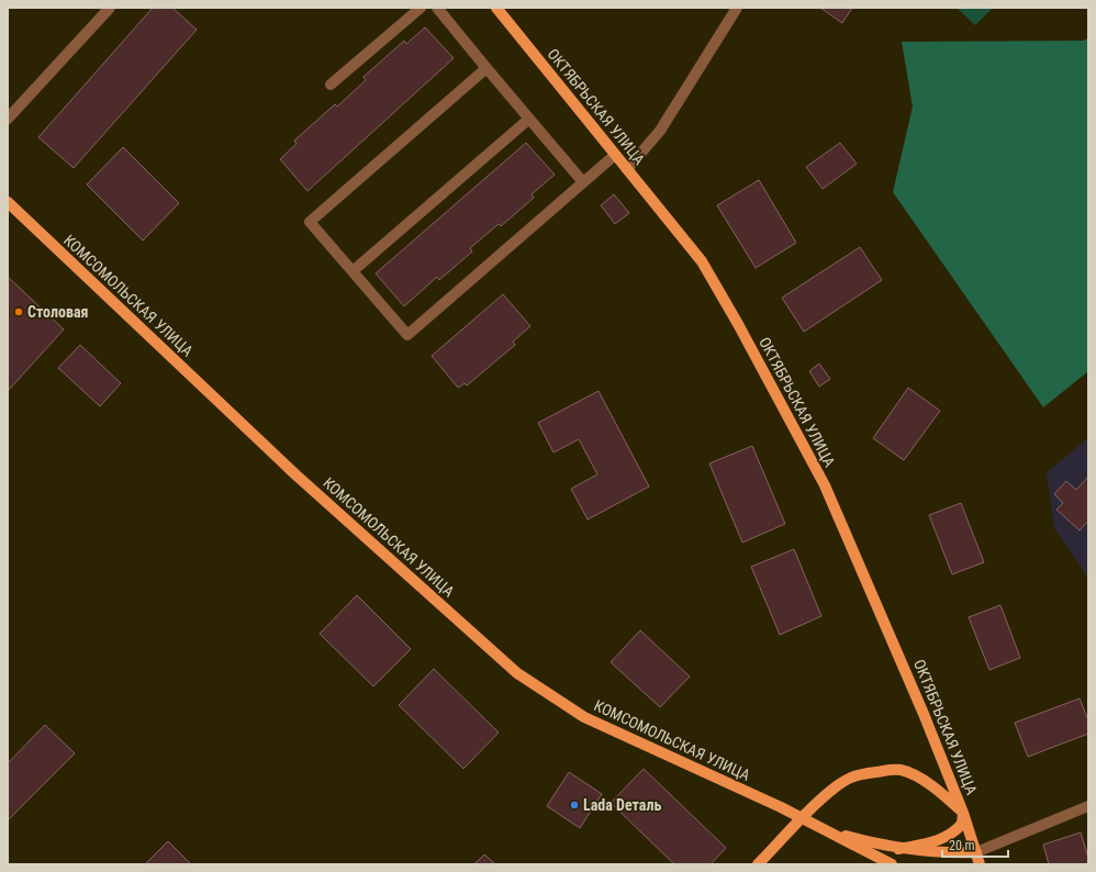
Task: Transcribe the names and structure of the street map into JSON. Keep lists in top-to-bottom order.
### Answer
{
  "streets": {
    "main road": ["ОКТЯБРЬСКАЯ УЛИЦА", "КОМСОМОЛЬСКАЯ УЛИЦА"]
  },
  "places": ["Столовая", "Lada Dеталь"],
  "scale_bar": "20 m"
}
